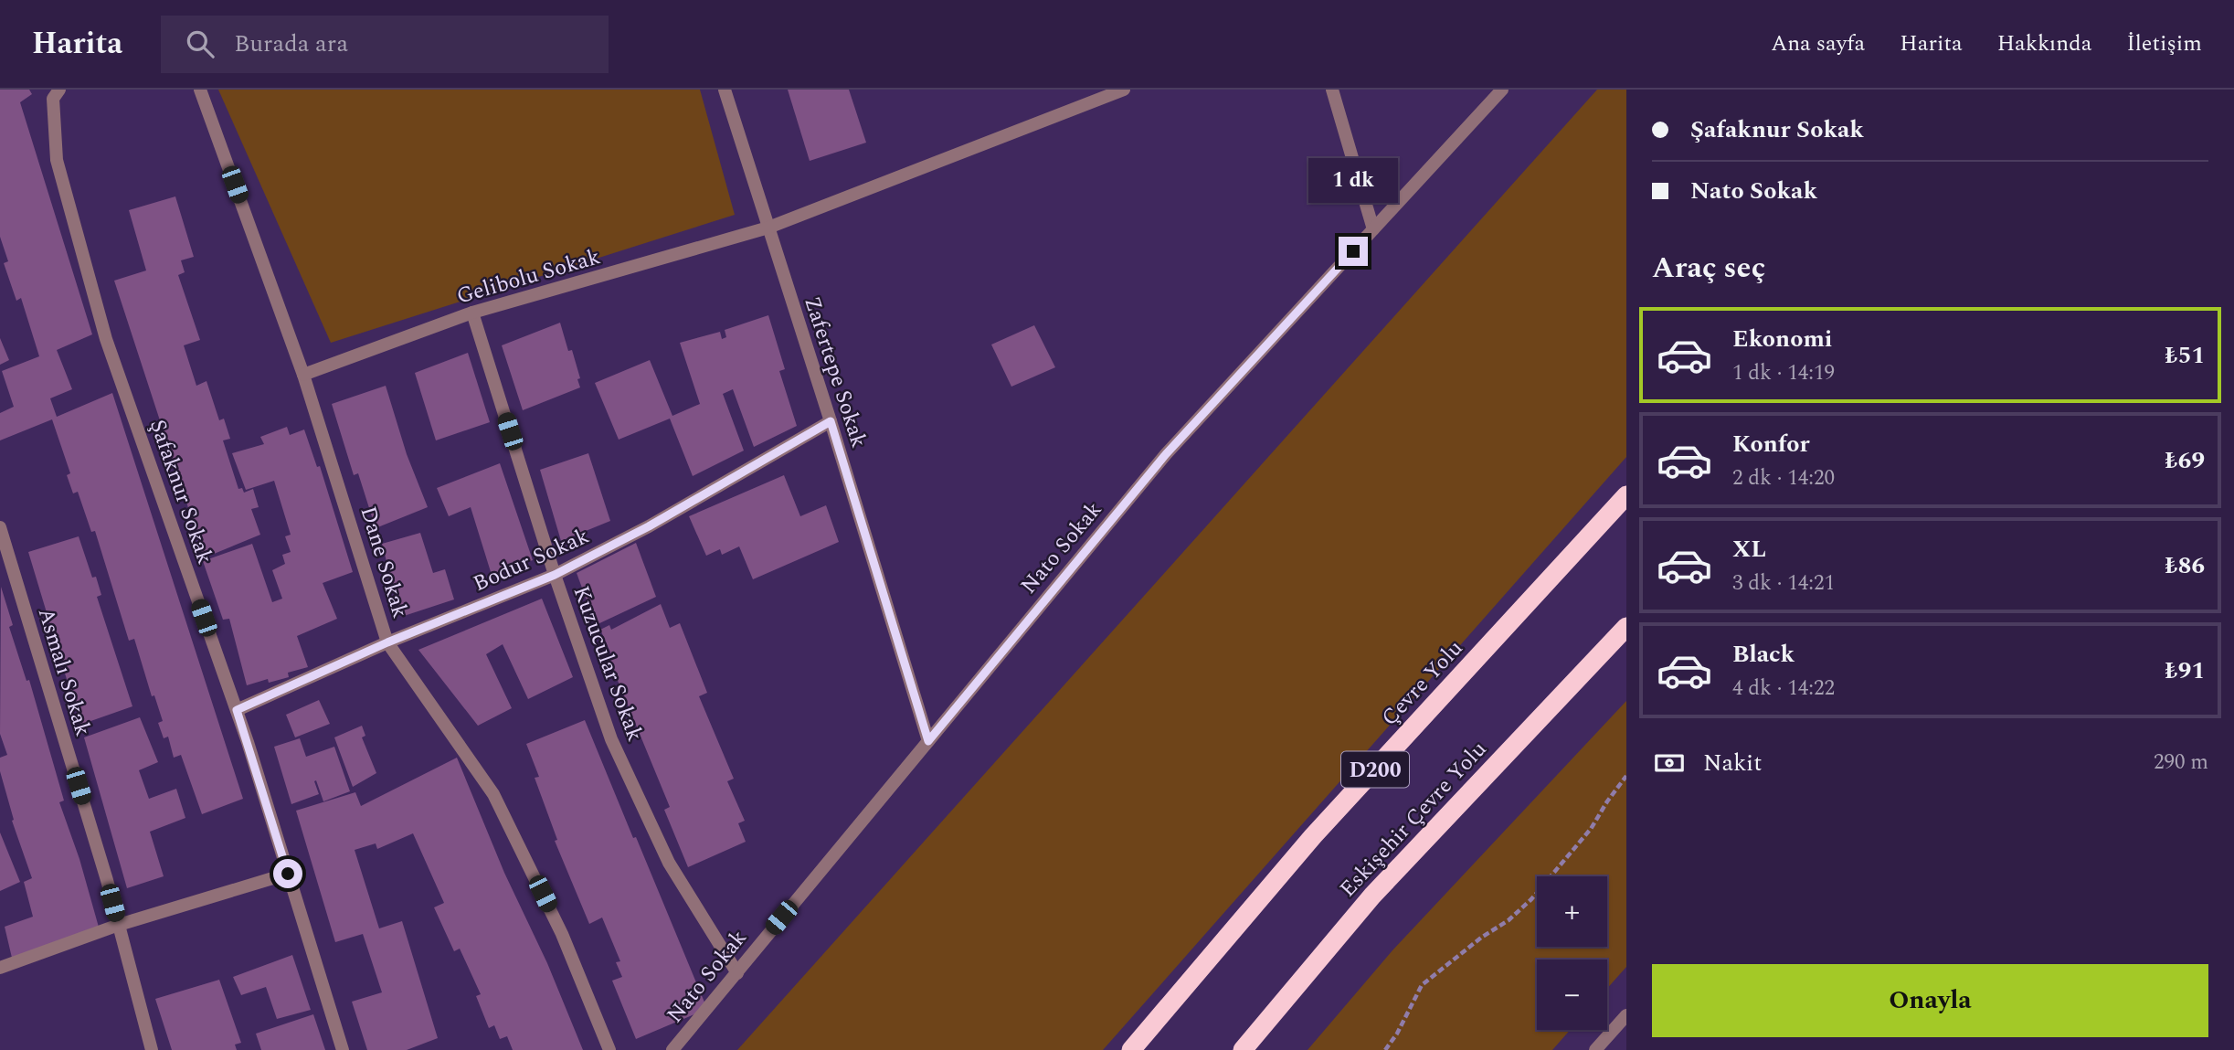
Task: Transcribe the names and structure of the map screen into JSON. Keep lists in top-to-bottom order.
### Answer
{
  "streets": {
    "highway": ["Çevre Yolu", "D200", "Eskişehir Çevre Yolu"],
    "street": [
      "Gelibolu Sokak",
      "Zafertepe Sokak",
      "Şafaknur Sokak",
      "Nato Sokak",
      "Bodur Sokak",
      "Dane Sokak",
      "Kuzucular Sokak",
      "Asmalı Sokak"
    ]
  },
  "crossings": [
    ["Gelibolu Sokak", "Zafertepe Sokak"],
    ["Gelibolu Sokak", "Dane Sokak"],
    ["Gelibolu Sokak", "Kuzucular Sokak"],
    ["Zafertepe Sokak", "Nato Sokak"],
    ["Zafertepe Sokak", "Bodur Sokak"],
    ["Şafaknur Sokak", "Bodur Sokak"],
    ["Nato Sokak", "Kuzucular Sokak"],
    ["Bodur Sokak", "Dane Sokak"],
    ["Bodur Sokak", "Kuzucular Sokak"]
  ],
  "page": {
    "header": "Harita",
    "search": "Burada ara",
    "nav": [
      "Ana sayfa",
      "Harita",
      "Hakkında",
      "İletişim"
    ],
    "banner": ["Şafaknur Sokak", "Nato Sokak"],
    "bubble": "1 dk",
    "heading": "Araç seç",
    "list": [
      {
        "name": "Ekonomi",
        "note": "1 dk · 14:19",
        "value": "₺51"
      },
      {
        "name": "Konfor",
        "note": "2 dk · 14:20",
        "value": "₺69"
      },
      {
        "name": "XL",
        "note": "3 dk · 14:21",
        "value": "₺86"
      },
      {
        "name": "Black",
        "note": "4 dk · 14:22",
        "value": "₺91"
      }
    ],
    "pay": ["Nakit", "290 m"],
    "map_buttons": ["+", "−"],
    "buttons": "Onayla"
  }
}
